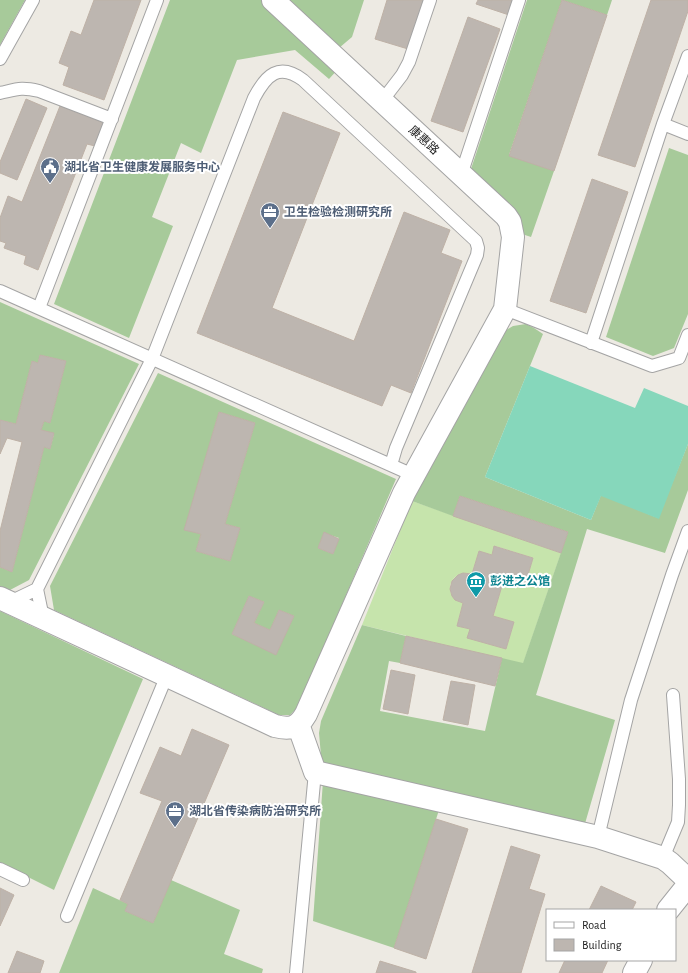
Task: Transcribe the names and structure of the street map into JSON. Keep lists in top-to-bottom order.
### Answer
{
  "streets": {
    "street": ["康惠路"]
  },
  "places": {
    "public building": ["湖北省卫生健康发展服务中心"],
    "office": ["卫生检验检测研究所", "湖北省传染病防治研究所"],
    "museum": ["彭进之公馆"]
  },
  "legend": ["Road", "Building"]
}
